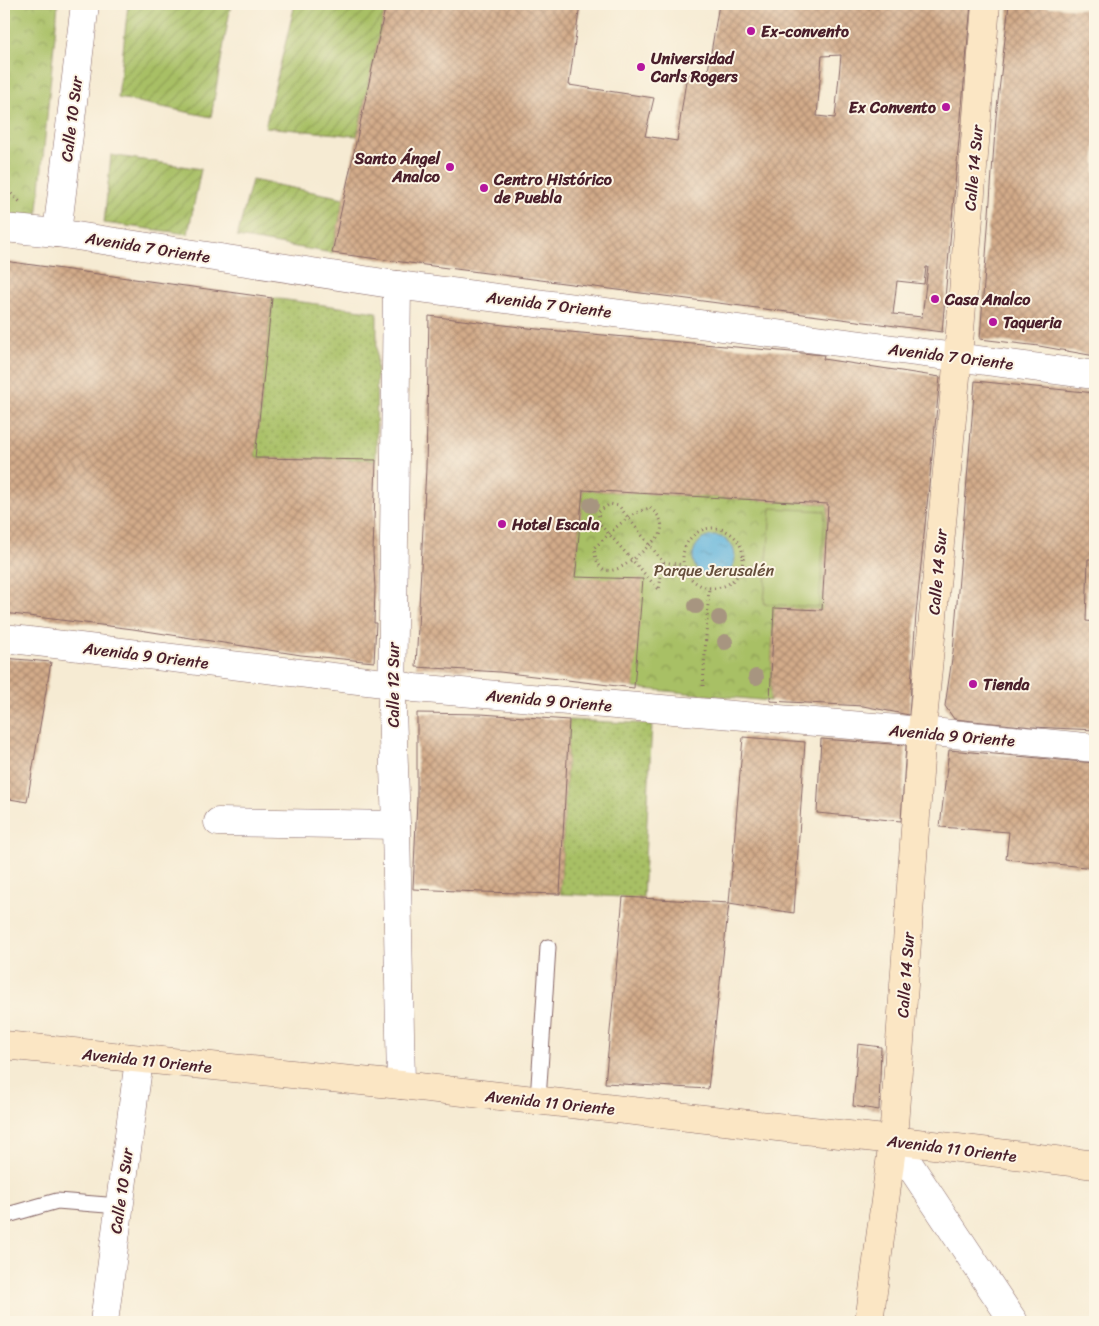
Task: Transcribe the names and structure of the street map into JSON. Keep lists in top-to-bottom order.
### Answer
{
  "streets": {
    "main road": ["Calle 14 Sur", "Avenida 11 Oriente"],
    "street": [
      "Calle 10 Sur",
      "Avenida 7 Oriente",
      "Avenida 9 Oriente",
      "Calle 12 Sur"
    ]
  },
  "crossings": [
    ["Calle 10 Sur", "Avenida 7 Oriente"],
    ["Calle 10 Sur", "Avenida 11 Oriente"],
    ["Calle 14 Sur", "Avenida 7 Oriente"],
    ["Calle 14 Sur", "Avenida 9 Oriente"],
    ["Calle 14 Sur", "Avenida 11 Oriente"],
    ["Avenida 7 Oriente", "Calle 12 Sur"],
    ["Avenida 9 Oriente", "Calle 12 Sur"],
    ["Calle 12 Sur", "Avenida 11 Oriente"]
  ],
  "parks": ["Parque Jerusalén"],
  "places": [
    "Ex-convento",
    "Universidad Carls Rogers",
    "Ex Convento",
    "Santo Ángel Analco",
    "Centro Histórico de Puebla",
    "Casa Analco",
    "Taqueria",
    "Hotel Escala",
    "Tienda"
  ]
}
